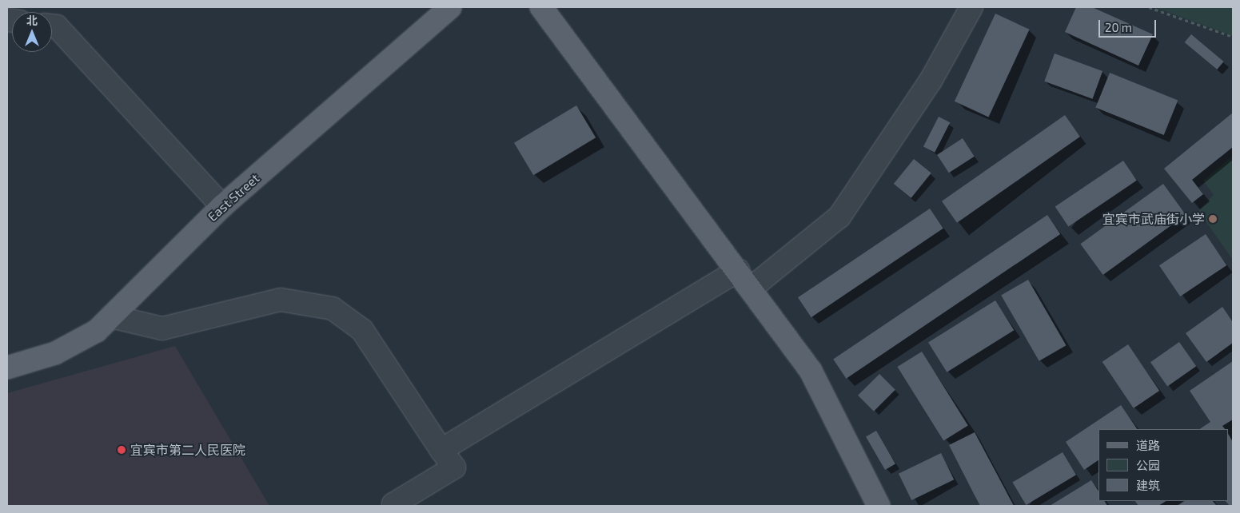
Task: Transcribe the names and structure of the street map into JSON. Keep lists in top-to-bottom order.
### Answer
{
  "streets": {
    "main road": ["East Street"]
  },
  "places": ["宜宾市武庙街小学", "宜宾市第二人民医院"],
  "legend": ["道路", "公园", "建筑"],
  "scale_bar": "20 m",
  "north": "top"
}
